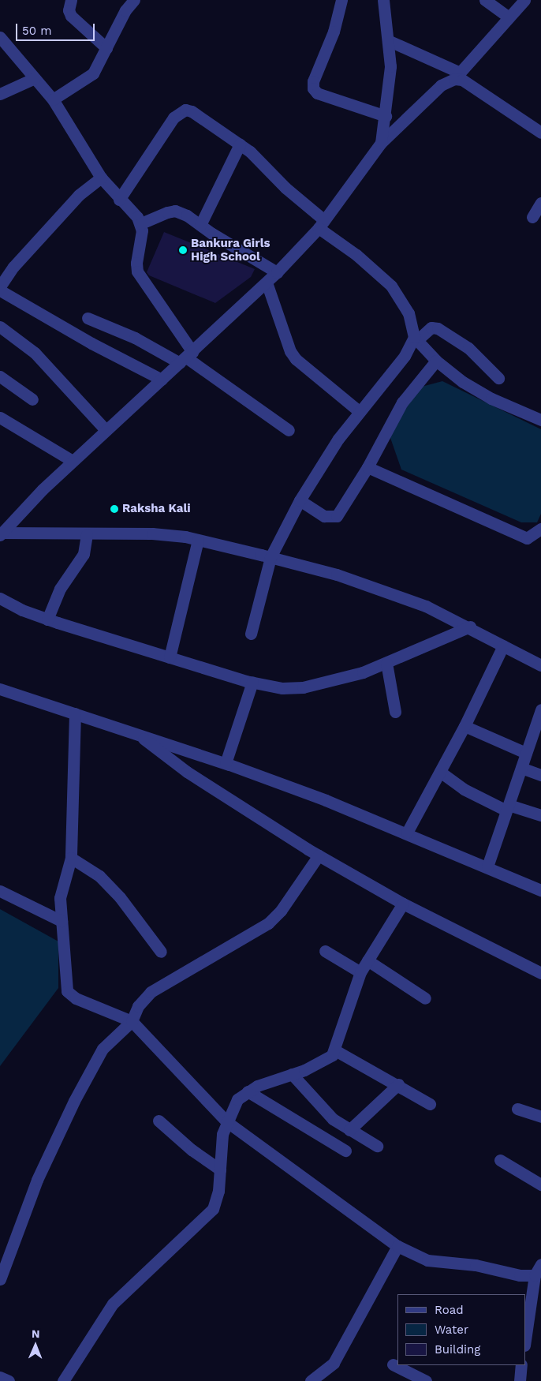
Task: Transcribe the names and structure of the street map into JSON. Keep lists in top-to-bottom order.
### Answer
{
  "places": ["Bankura Girls High School", "Raksha Kali"],
  "legend": ["Road", "Water", "Building"],
  "scale_bar": "50 m",
  "north": "top"
}
